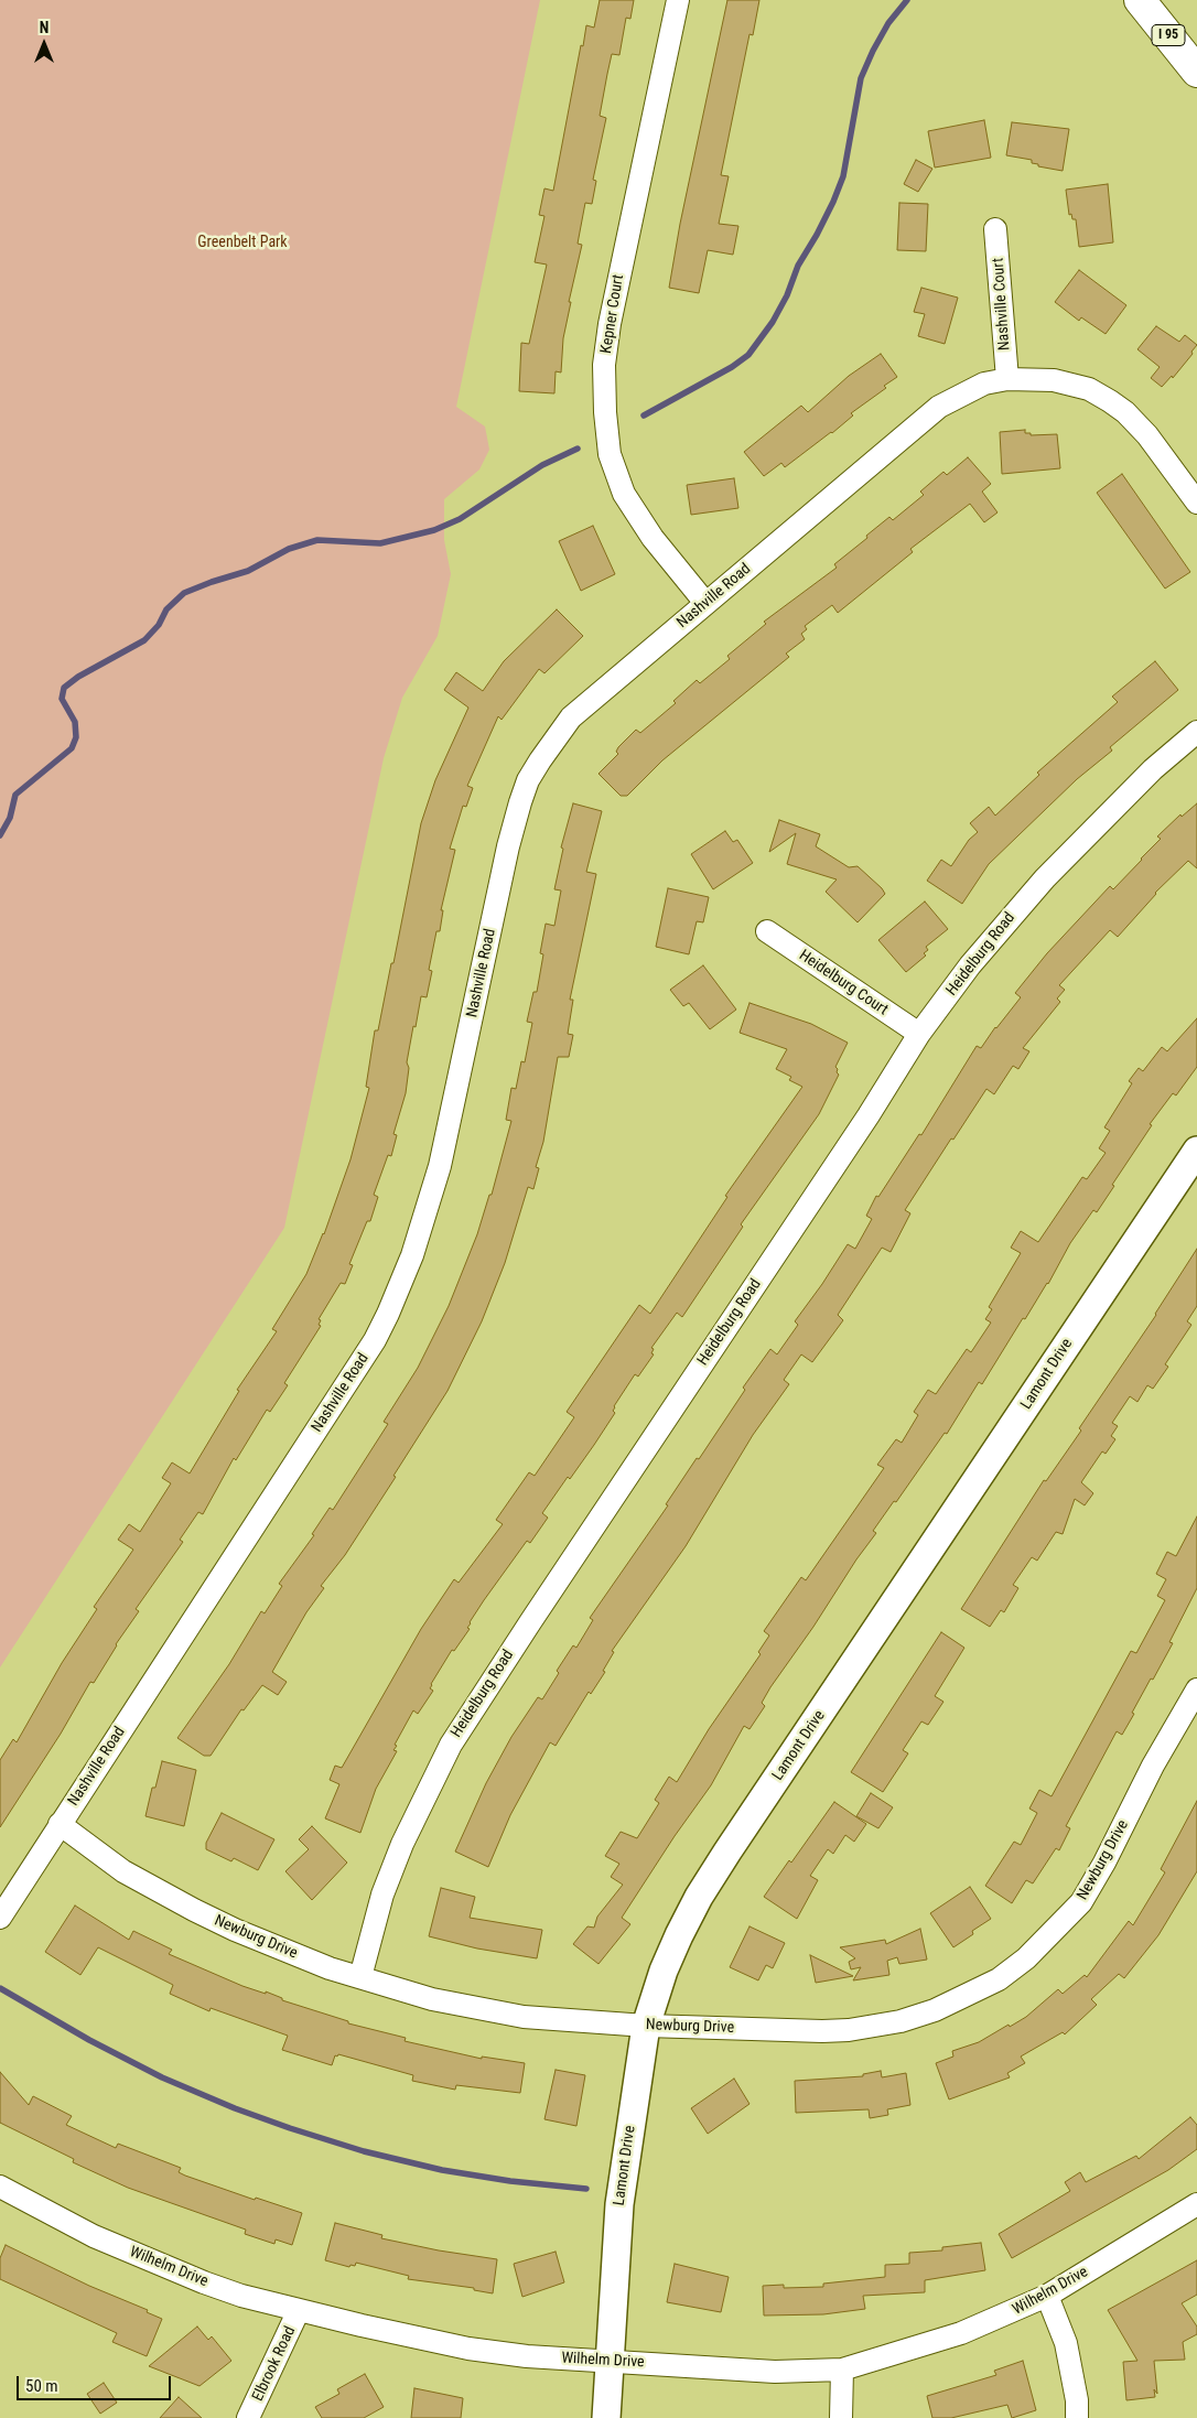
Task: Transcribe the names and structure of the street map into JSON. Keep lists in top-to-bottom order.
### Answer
{
  "streets": {
    "highway": ["I 95"],
    "street": [
      "Nashville Court",
      "Kepner Court",
      "Nashville Road",
      "Heidelburg Road",
      "Heidelburg Court",
      "Lamont Drive",
      "Newburg Drive",
      "Wilhelm Drive",
      "Elbrook Road"
    ]
  },
  "crossings": [
    ["Nashville Court", "Nashville Road"],
    ["Kepner Court", "Nashville Road"],
    ["Nashville Road", "Newburg Drive"],
    ["Heidelburg Road", "Heidelburg Court"],
    ["Heidelburg Road", "Newburg Drive"],
    ["Lamont Drive", "Newburg Drive"],
    ["Lamont Drive", "Wilhelm Drive"],
    ["Wilhelm Drive", "Elbrook Road"]
  ],
  "parks": ["Greenbelt Park"],
  "scale_bar": "50 m",
  "north": "top"
}
